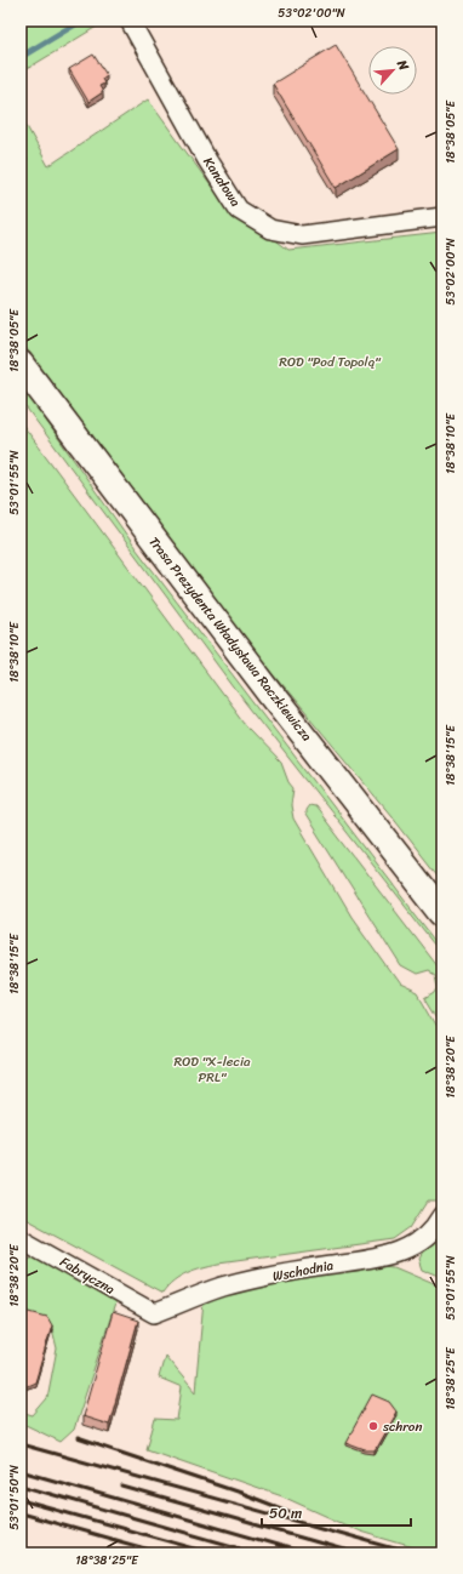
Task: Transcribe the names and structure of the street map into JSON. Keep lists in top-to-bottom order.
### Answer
{
  "streets": {
    "main road": ["Trasa Prezydenta Władysława Raczkiewicza"],
    "street": ["Kanałowa", "Wschodnia", "Fabryczna"]
  },
  "crossings": [
    ["Wschodnia", "Fabryczna"]
  ],
  "parks": ["ROD \"Pod Topolą\"", "ROD \"X-lecia PRL\""],
  "places": ["schron"],
  "scale_bar": "50 m",
  "north": "top right",
  "coordinates": [
    "53°02'00\"N",
    "18°38'05\"E",
    "18°38'10\"E",
    "53°01'55\"N",
    "18°38'15\"E",
    "18°38'20\"E",
    "18°38'25\"E",
    "53°01'50\"N"
  ]
}
